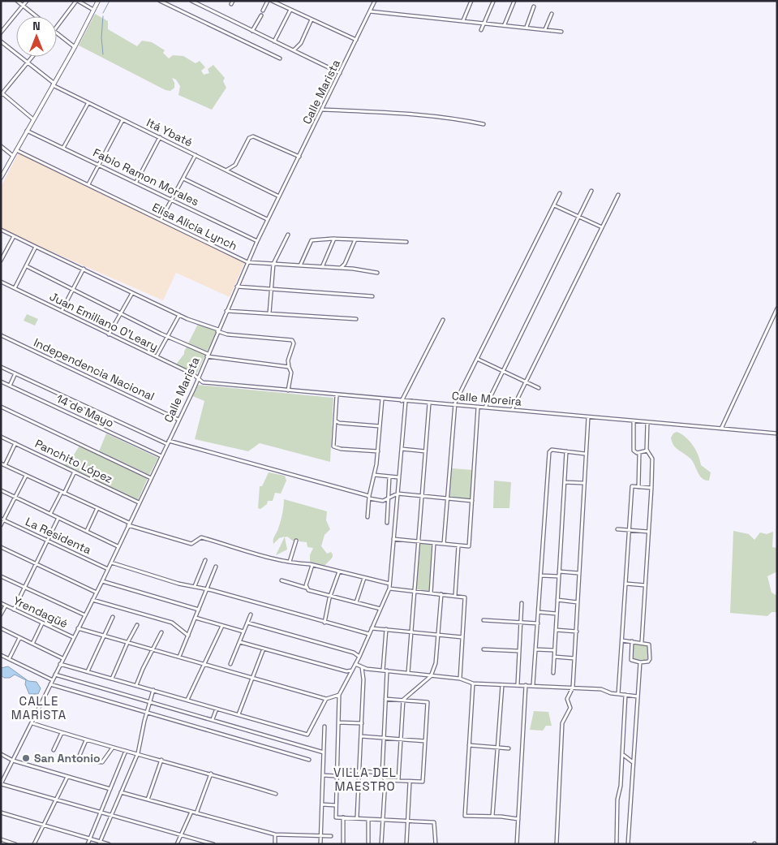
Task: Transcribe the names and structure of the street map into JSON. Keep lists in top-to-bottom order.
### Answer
{
  "streets": {
    "street": [
      "Calle Marista",
      "Itá Ybaté",
      "Fabio Ramon Morales",
      "Elisa Alicia Lynch",
      "Juan Emiliano O'Leary",
      "Independencia Nacional",
      "Calle Moreira",
      "14 de Mayo",
      "Panchito López",
      "La Residenta",
      "Yrendagüé"
    ]
  },
  "crossings": [
    ["Calle Marista", "Itá Ybaté"],
    ["Calle Marista", "Fabio Ramon Morales"],
    ["Calle Marista", "Elisa Alicia Lynch"],
    ["Calle Marista", "Juan Emiliano O'Leary"],
    ["Calle Marista", "Independencia Nacional"],
    ["Calle Marista", "Calle Moreira"],
    ["Calle Marista", "14 de Mayo"],
    ["Calle Marista", "Panchito López"],
    ["Calle Marista", "La Residenta"],
    ["Calle Marista", "Yrendagüé"],
    ["Juan Emiliano O'Leary", "Calle Moreira"]
  ],
  "districts": ["CALLE MARISTA", "VILLA DEL MAESTRO"],
  "places": ["San Antonio"],
  "north": "top"
}
